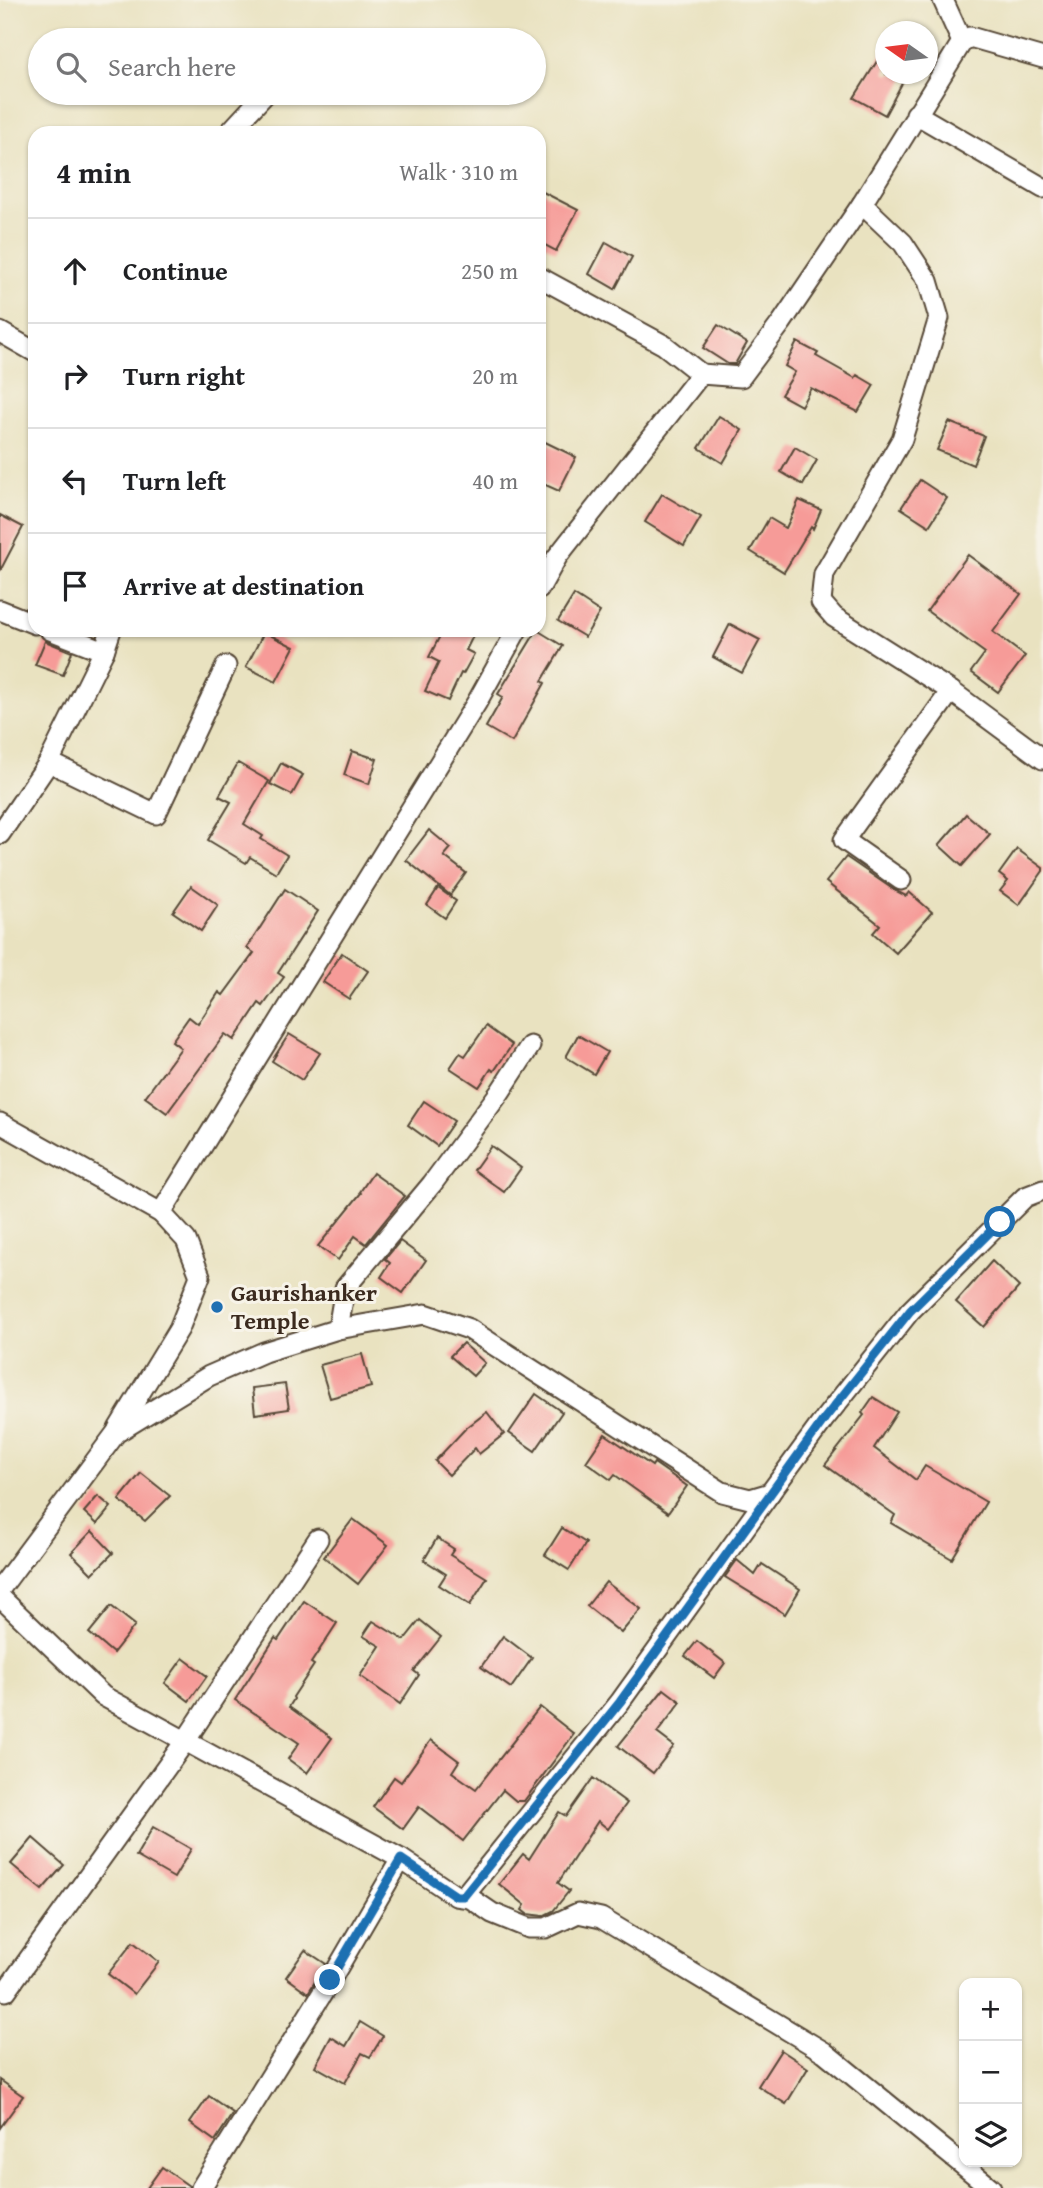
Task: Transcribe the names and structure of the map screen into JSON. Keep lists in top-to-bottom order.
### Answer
{
  "places": ["Gaurishanker Temple"],
  "north": "left",
  "page": {
    "search": "Search here",
    "heading": ["4 min", "Walk · 310 m"],
    "list": [
      ["Continue", "250 m"],
      ["Turn right", "20 m"],
      ["Turn left", "40 m"],
      "Arrive at destination"
    ],
    "map_buttons": ["+", "−"]
  }
}
